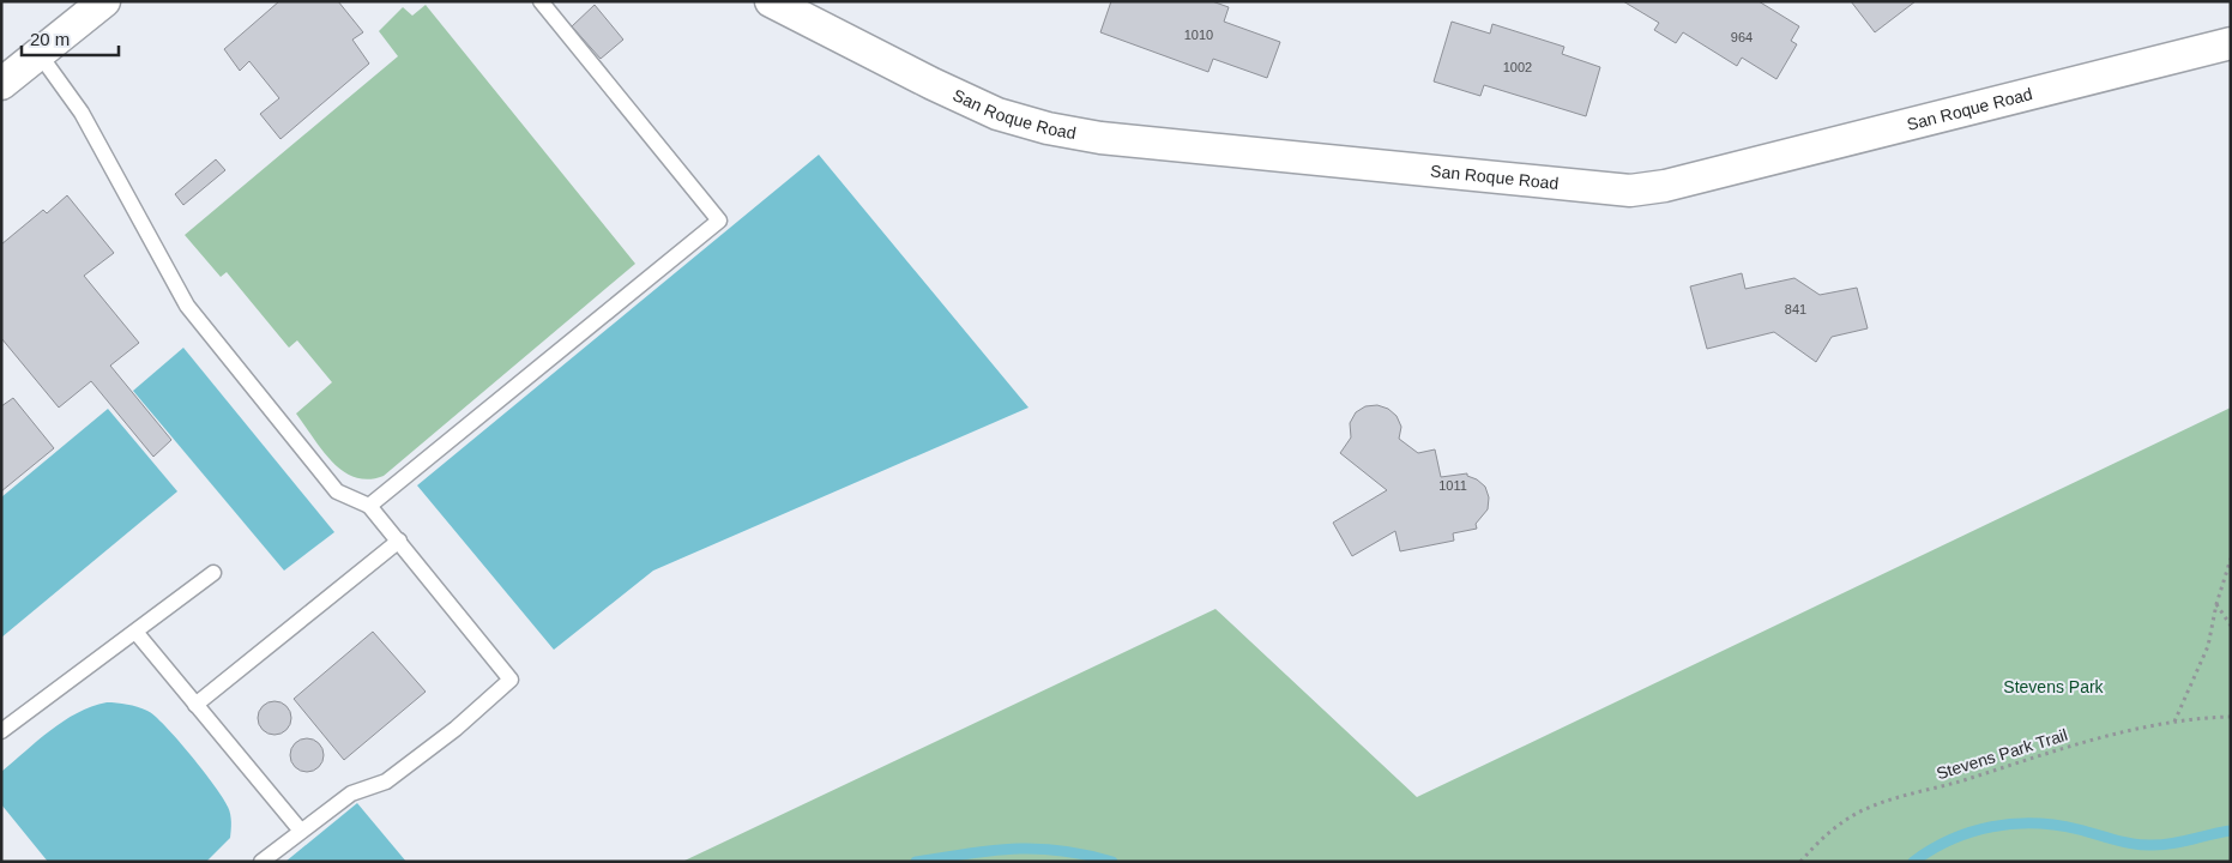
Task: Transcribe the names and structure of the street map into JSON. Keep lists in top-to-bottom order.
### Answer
{
  "streets": {
    "street": ["San Roque Road"],
    "path": ["Stevens Park Trail"]
  },
  "parks": ["Stevens Park"],
  "house_numbers": [
    "1010",
    "964",
    "1002",
    "841",
    "1011"
  ],
  "scale_bar": "20 m"
}
